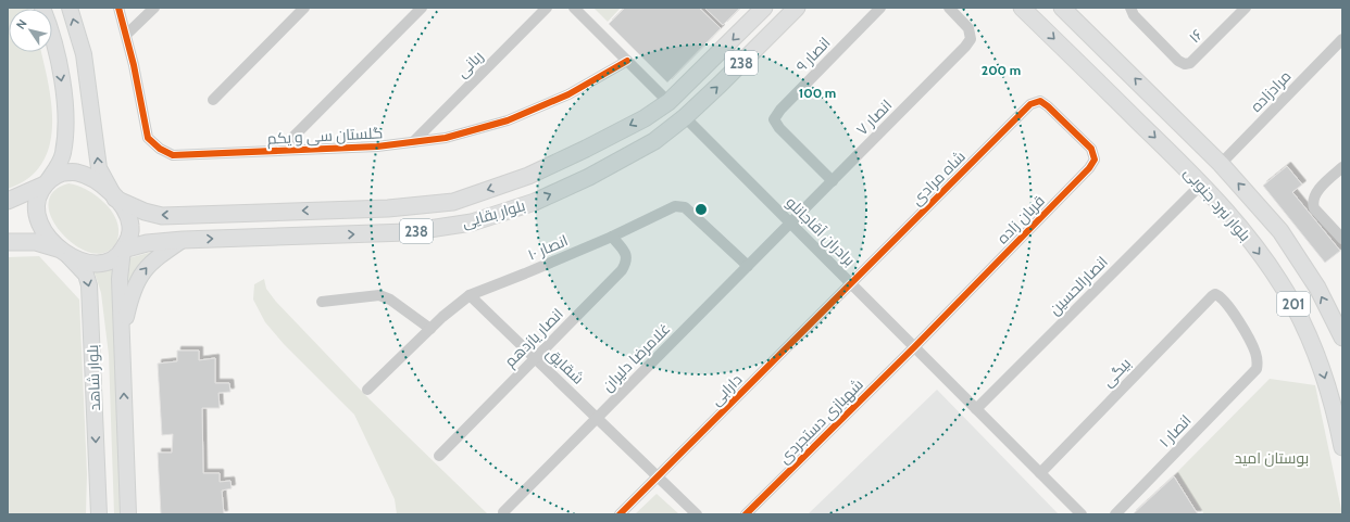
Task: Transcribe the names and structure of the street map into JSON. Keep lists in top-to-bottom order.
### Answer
{
  "streets": {
    "main road": [
      "238",
      "بلوار نبرد جنوبی",
      "بلوار بقایی",
      "201",
      "بلوار شاهد"
    ],
    "street": [
      "۱۶",
      "انصار ۹",
      "ربانی",
      "مرادزاده",
      "انصار ۷",
      "گلستان سی و یکم",
      "شاه مرادی",
      "قربان زاده",
      "برادران آقاجانلو",
      "انصار ۱۰",
      "انصارالحسین",
      "انصار یازدهم",
      "غلامرضا دلیران",
      "شقایق",
      "بیگی",
      "دارابی",
      "شهبازی دستجردی",
      "انصار ۱"
    ]
  },
  "crossings": [
    ["انصار ۹", "انصار ۷"],
    ["ربانی", "گلستان سی و یکم"],
    ["مرادزاده", "بلوار نبرد جنوبی"],
    ["انصار ۷", "برادران آقاجانلو"],
    ["انصار ۷", "غلامرضا دلیران"],
    ["شاه مرادی", "قربان زاده"],
    ["شاه مرادی", "برادران آقاجانلو"],
    ["شاه مرادی", "دارابی"],
    ["بلوار نبرد جنوبی", "انصارالحسین"],
    ["بلوار بقایی", "برادران آقاجانلو"],
    ["بلوار بقایی", "بلوار شاهد"],
    ["قربان زاده", "برادران آقاجانلو"],
    ["قربان زاده", "شهبازی دستجردی"],
    ["برادران آقاجانلو", "انصارالحسین"],
    ["برادران آقاجانلو", "غلامرضا دلیران"],
    ["برادران آقاجانلو", "بیگی"],
    ["برادران آقاجانلو", "دارابی"],
    ["برادران آقاجانلو", "شهبازی دستجردی"],
    ["انصار ۱۰", "انصار یازدهم"],
    ["انصار ۱۰", "غلامرضا دلیران"],
    ["انصار ۱۰", "شقایق"],
    ["انصار یازدهم", "شقایق"],
    ["غلامرضا دلیران", "شقایق"],
    ["شقایق", "دارابی"],
    ["بیگی", "انصار ۱"]
  ],
  "parks": ["بوستان امید"],
  "north": "top left",
  "rings": ["200 m", "100 m"]
}
